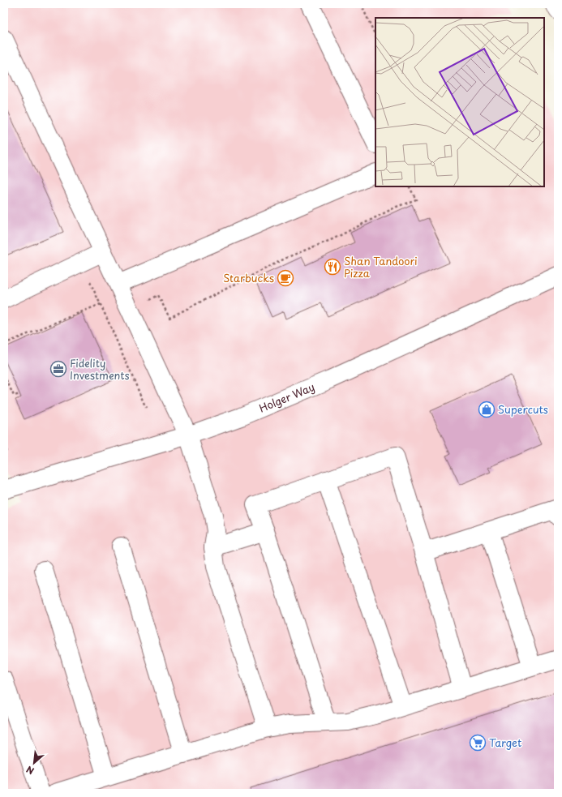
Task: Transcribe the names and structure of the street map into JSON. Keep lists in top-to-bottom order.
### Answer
{
  "streets": {
    "street": ["Holger Way"]
  },
  "places": {
    "restaurant": ["Shan Tandoori Pizza"],
    "cafe": ["Starbucks"],
    "office": ["Fidelity Investments"],
    "shop": ["Supercuts"],
    "supermarket": ["Target"]
  },
  "north": "bottom left"
}
